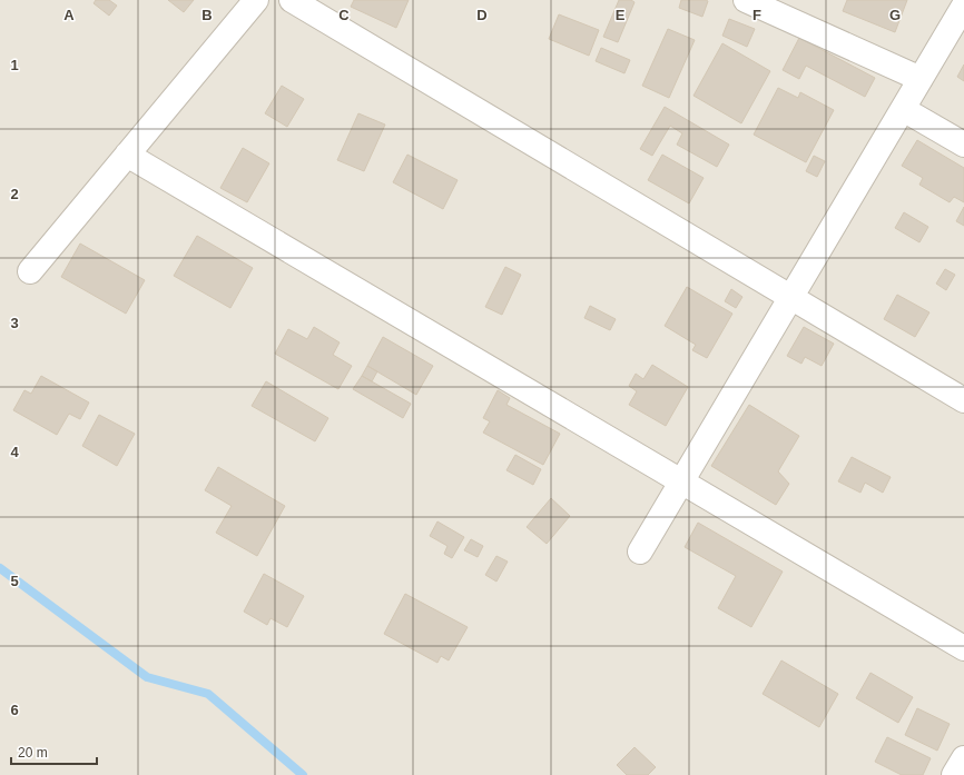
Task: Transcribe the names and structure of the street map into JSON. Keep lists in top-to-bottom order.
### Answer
{
  "scale_bar": "20 m",
  "grid": {
    "columns": [
      "A",
      "B",
      "C",
      "D",
      "E",
      "F",
      "G"
    ],
    "rows": [
      "1",
      "2",
      "3",
      "4",
      "5",
      "6"
    ]
  }
}
